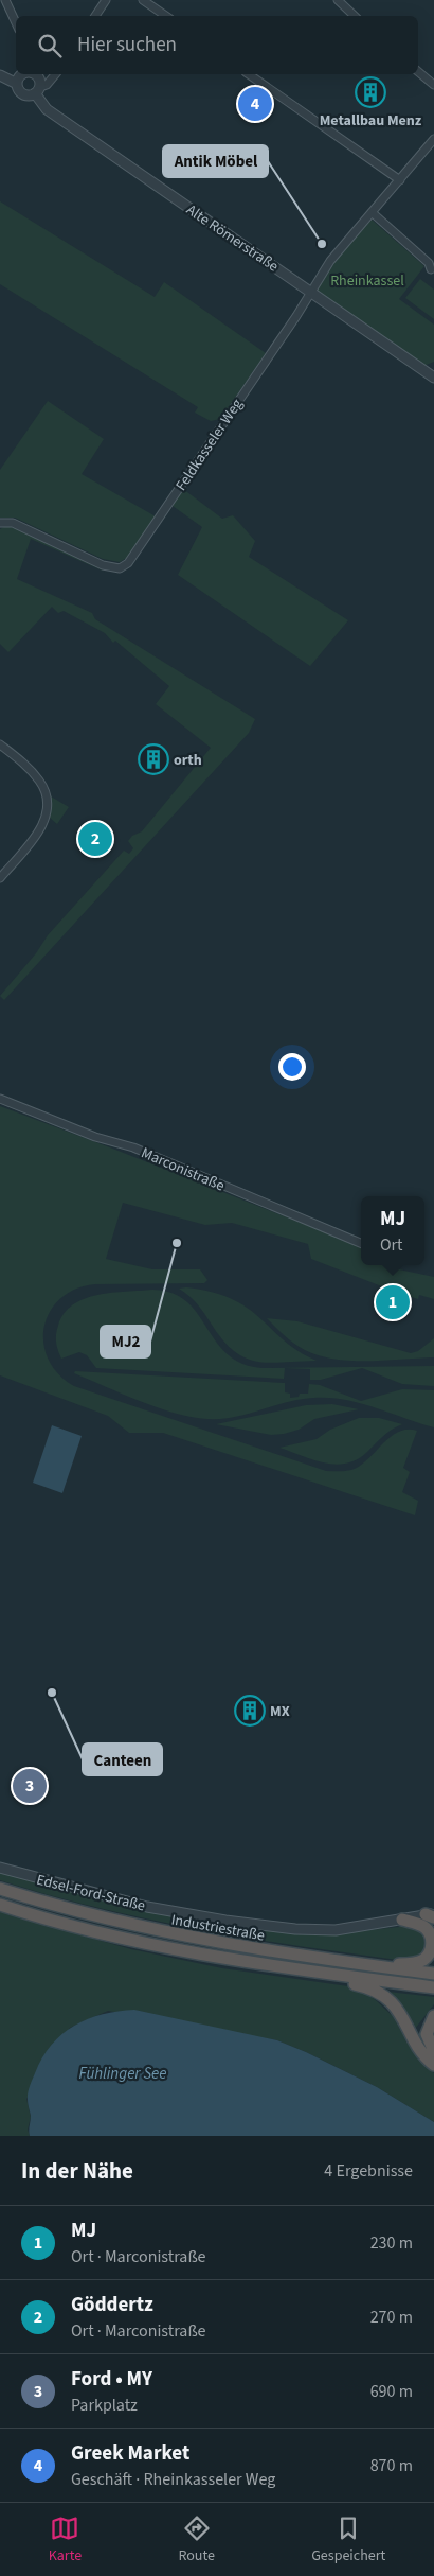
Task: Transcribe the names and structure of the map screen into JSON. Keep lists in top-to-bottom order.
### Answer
{
  "streets": {
    "highway": ["Industriestraße"],
    "street": [
      "Alte Römerstraße",
      "Feldkasseler Weg",
      "Marconistraße",
      "Edsel-Ford-Straße"
    ]
  },
  "crossings": [
    ["Alte Römerstraße", "Feldkasseler Weg"]
  ],
  "water": ["Fühlinger See"],
  "parks": ["Rheinkassel"],
  "places": {
    "building": ["Metallbau Menz", "orth", "MX"],
    "other": ["Antik Möbel", "MJ2", "Canteen"]
  },
  "page": {
    "search": "Hier suchen",
    "pins": [
      "4",
      "2",
      "1",
      "3"
    ],
    "popup": ["MJ", "Ort"],
    "heading": ["In der Nähe", "4 Ergebnisse"],
    "list": [
      {
        "mark": "1",
        "name": "MJ",
        "note": "Ort · Marconistraße",
        "value": "230 m"
      },
      {
        "mark": "2",
        "name": "Göddertz",
        "note": "Ort · Marconistraße",
        "value": "270 m"
      },
      {
        "mark": "3",
        "name": "Ford • MY",
        "note": "Parkplatz",
        "value": "690 m"
      },
      {
        "mark": "4",
        "name": "Greek Market",
        "note": "Geschäft · Rheinkasseler Weg",
        "value": "870 m"
      }
    ],
    "nav": ["Karte", "Route", "Gespeichert"]
  }
}
